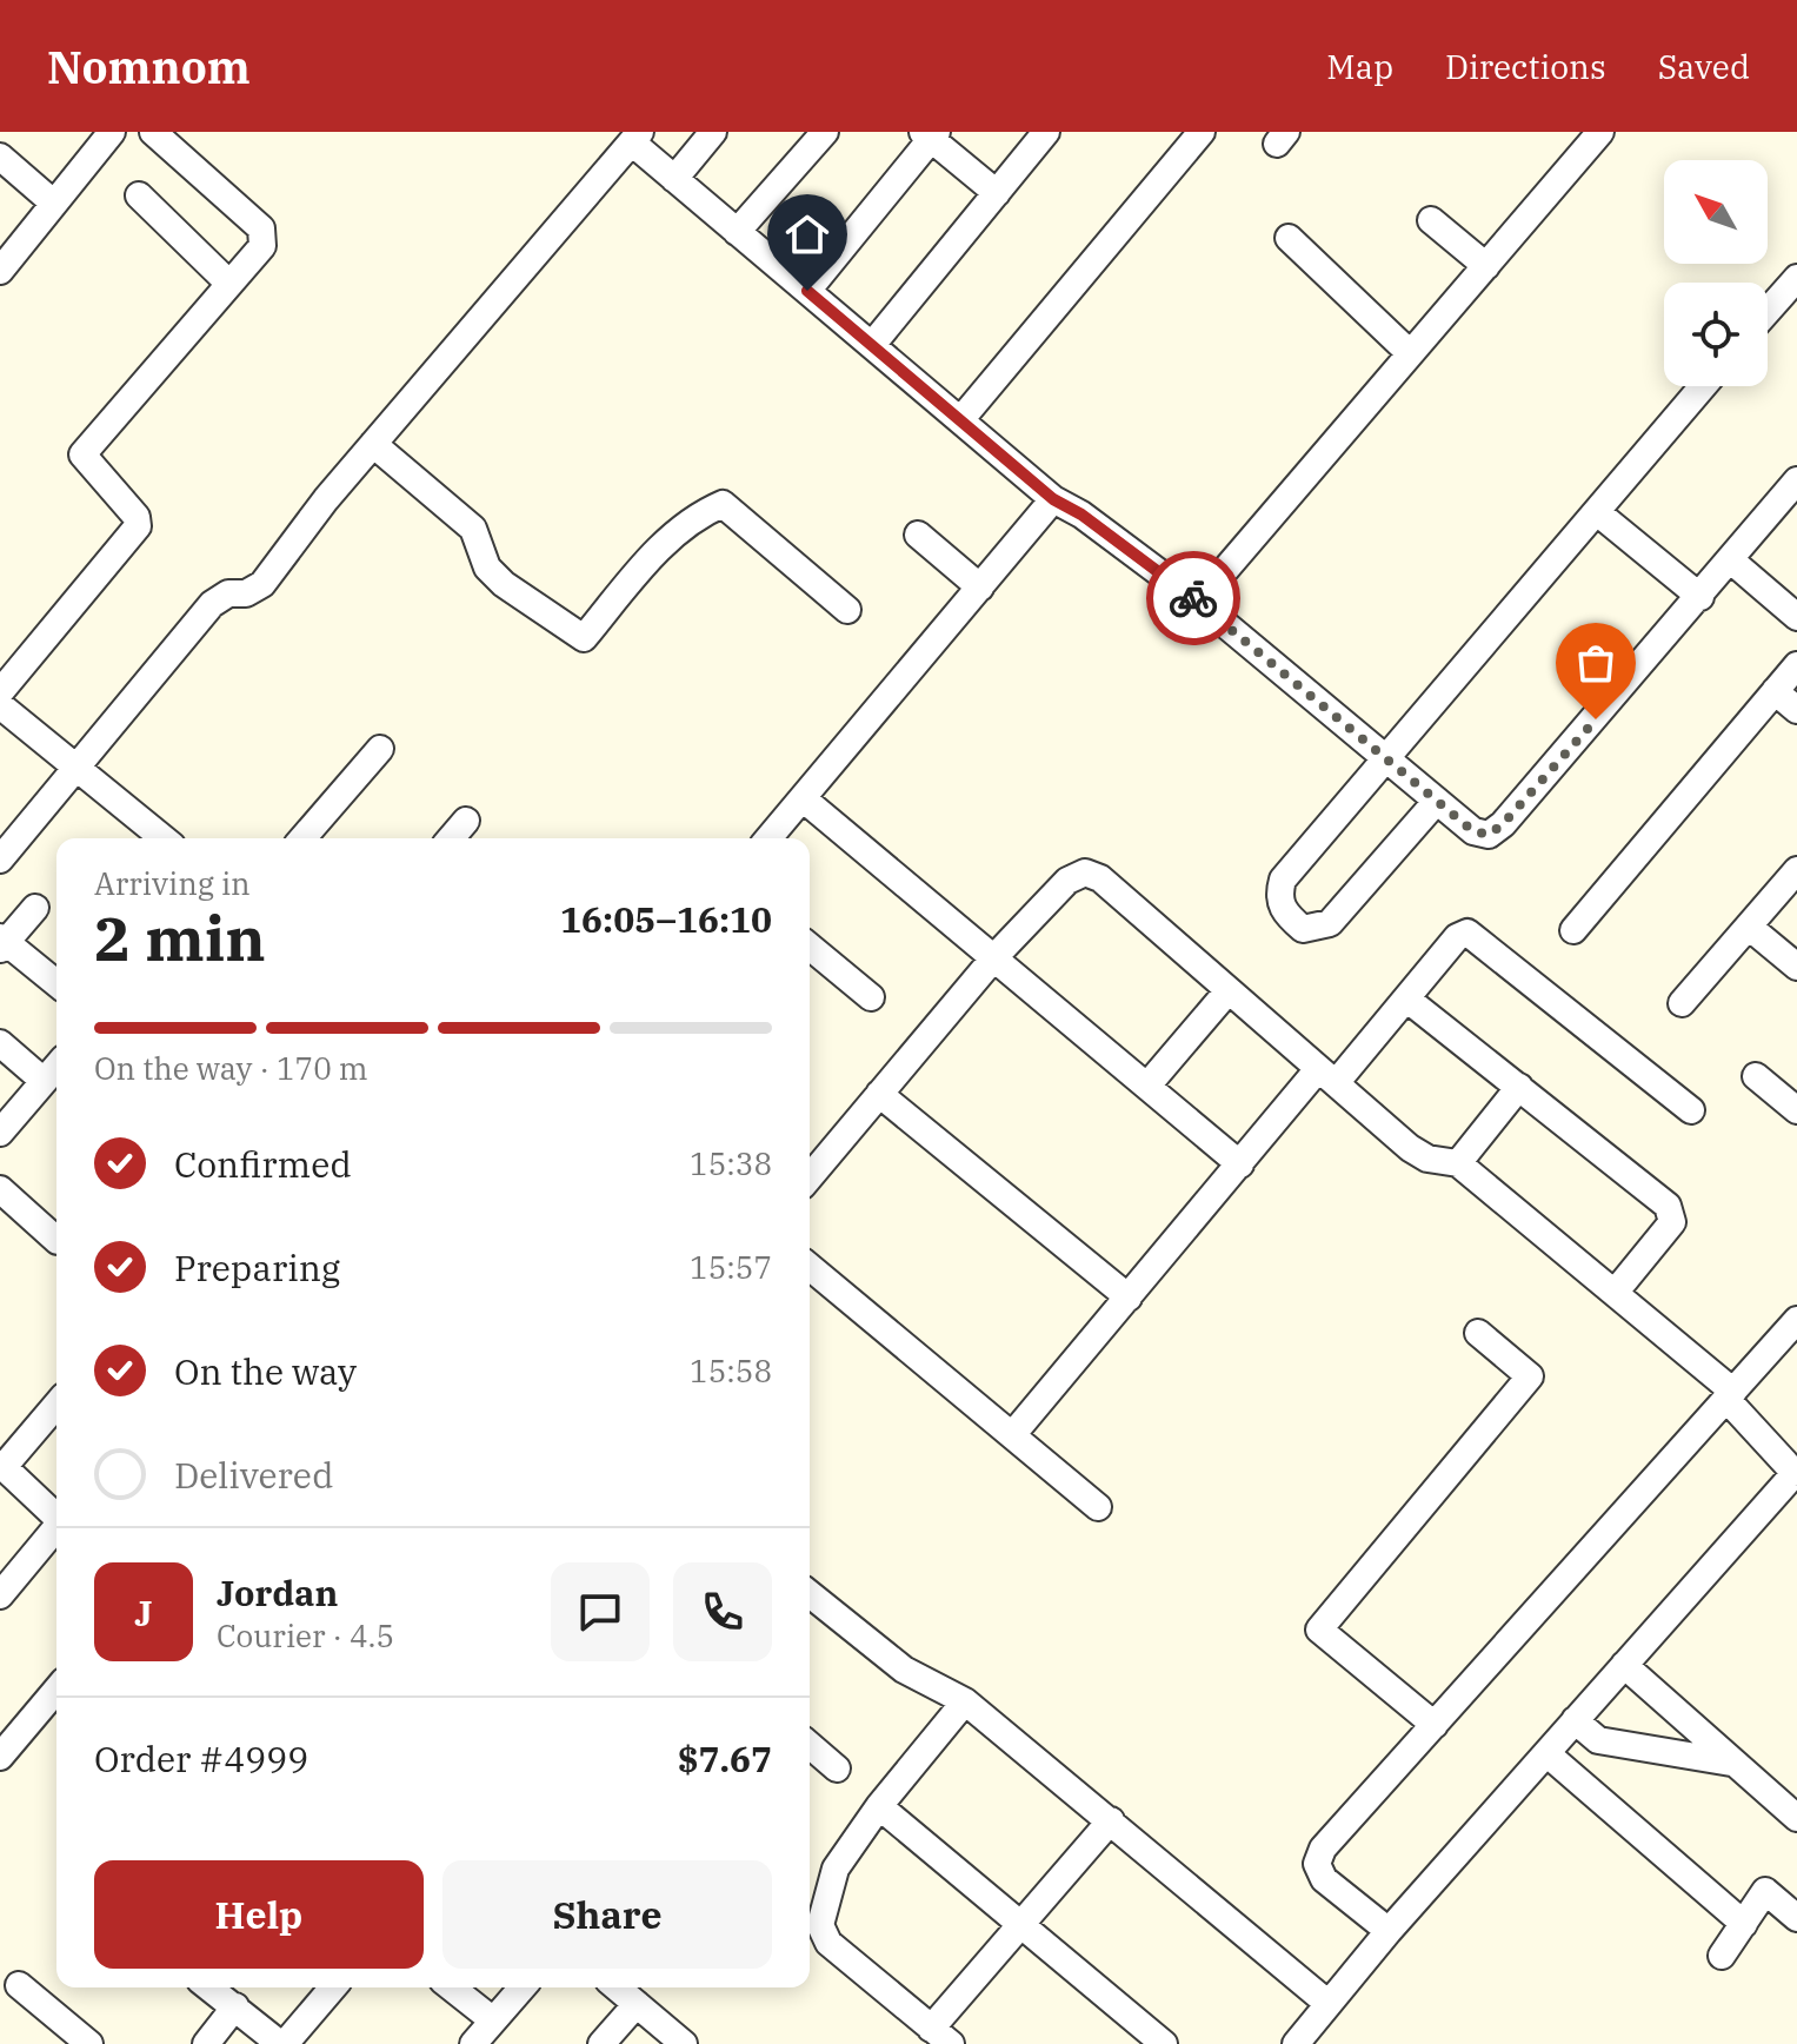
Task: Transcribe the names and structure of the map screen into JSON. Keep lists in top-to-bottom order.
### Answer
{
  "north": "top left",
  "page": {
    "header": "Nomnom",
    "nav": ["Map", "Directions", "Saved"],
    "heading": ["2 min", "Arriving in", "16:05–16:10"],
    "panel": [
      "Jordan",
      "Courier · 4.5",
      "Order #4999",
      "$7.67"
    ],
    "bar": "On the way · 170 m",
    "list": [
      ["Confirmed", "15:38"],
      ["Preparing", "15:57"],
      ["On the way", "15:58"],
      "Delivered"
    ],
    "round": "J",
    "buttons": ["Help", "Share"]
  }
}
